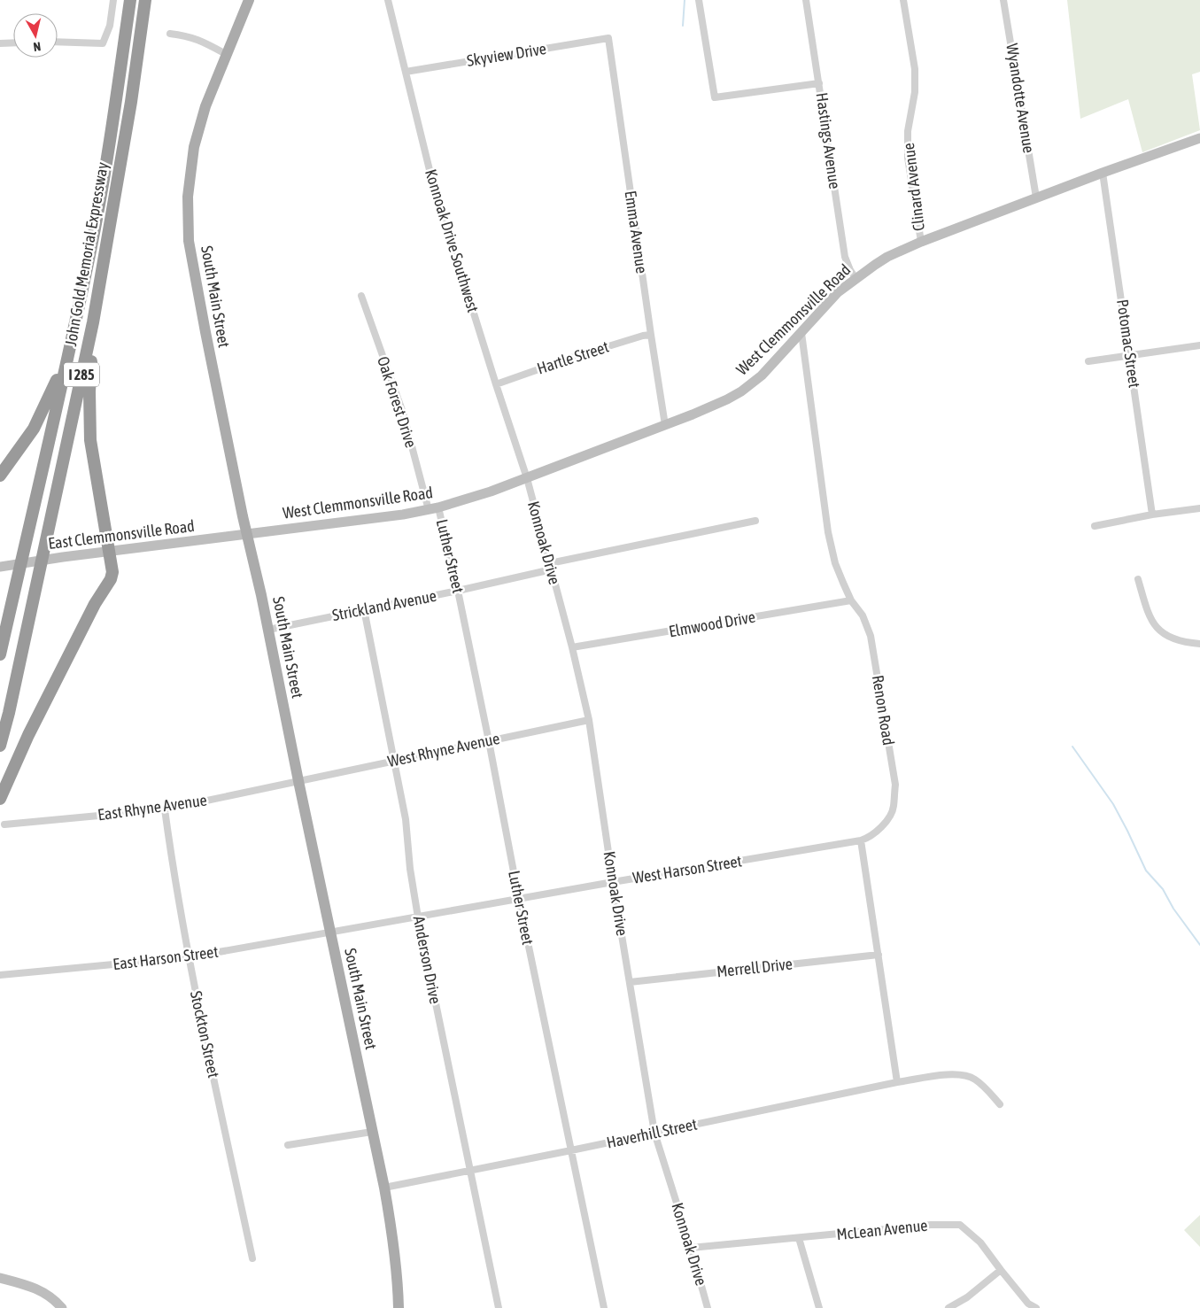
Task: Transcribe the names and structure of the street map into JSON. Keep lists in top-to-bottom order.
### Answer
{
  "streets": {
    "highway": ["John Gold Memorial Expressway", "I 285"],
    "main road": ["South Main Street", "West Clemmonsville Road", "East Clemmonsville Road"],
    "street": [
      "Skyview Drive",
      "Wyandotte Avenue",
      "Hastings Avenue",
      "Clinard Avenue",
      "Emma Avenue",
      "Konnoak Drive Southwest",
      "Potomac Street",
      "Hartle Street",
      "Oak Forest Drive",
      "Konnoak Drive",
      "Luther Street",
      "Strickland Avenue",
      "Elmwood Drive",
      "Renon Road",
      "West Rhyne Avenue",
      "East Rhyne Avenue",
      "West Harson Street",
      "East Harson Street",
      "Anderson Drive",
      "Merrell Drive",
      "Stockton Street",
      "Haverhill Street",
      "McLean Avenue"
    ]
  },
  "crossings": [
    ["Skyview Drive", "Emma Avenue"],
    ["Skyview Drive", "Konnoak Drive Southwest"],
    ["Wyandotte Avenue", "West Clemmonsville Road"],
    ["Hastings Avenue", "West Clemmonsville Road"],
    ["Clinard Avenue", "West Clemmonsville Road"],
    ["Emma Avenue", "West Clemmonsville Road"],
    ["Emma Avenue", "Hartle Street"],
    ["Konnoak Drive Southwest", "West Clemmonsville Road"],
    ["Konnoak Drive Southwest", "Hartle Street"],
    ["Konnoak Drive Southwest", "Konnoak Drive"],
    ["South Main Street", "West Clemmonsville Road"],
    ["South Main Street", "East Clemmonsville Road"],
    ["South Main Street", "Strickland Avenue"],
    ["South Main Street", "West Rhyne Avenue"],
    ["South Main Street", "East Rhyne Avenue"],
    ["South Main Street", "West Harson Street"],
    ["South Main Street", "East Harson Street"],
    ["South Main Street", "Haverhill Street"],
    ["West Clemmonsville Road", "Potomac Street"],
    ["West Clemmonsville Road", "Oak Forest Drive"],
    ["West Clemmonsville Road", "East Clemmonsville Road"],
    ["West Clemmonsville Road", "Konnoak Drive"],
    ["West Clemmonsville Road", "Luther Street"],
    ["West Clemmonsville Road", "Renon Road"],
    ["Oak Forest Drive", "Luther Street"],
    ["Konnoak Drive", "Strickland Avenue"],
    ["Konnoak Drive", "Elmwood Drive"],
    ["Konnoak Drive", "West Rhyne Avenue"],
    ["Konnoak Drive", "West Harson Street"],
    ["Konnoak Drive", "Merrell Drive"],
    ["Konnoak Drive", "Haverhill Street"],
    ["Konnoak Drive", "McLean Avenue"],
    ["Luther Street", "Strickland Avenue"],
    ["Luther Street", "West Rhyne Avenue"],
    ["Luther Street", "West Harson Street"],
    ["Luther Street", "Haverhill Street"],
    ["Strickland Avenue", "Anderson Drive"],
    ["Elmwood Drive", "Renon Road"],
    ["Renon Road", "West Harson Street"],
    ["West Rhyne Avenue", "East Rhyne Avenue"],
    ["West Rhyne Avenue", "Anderson Drive"],
    ["East Rhyne Avenue", "Stockton Street"],
    ["West Harson Street", "East Harson Street"],
    ["West Harson Street", "Anderson Drive"],
    ["East Harson Street", "Stockton Street"],
    ["Anderson Drive", "Haverhill Street"]
  ],
  "north": "bottom"
}
